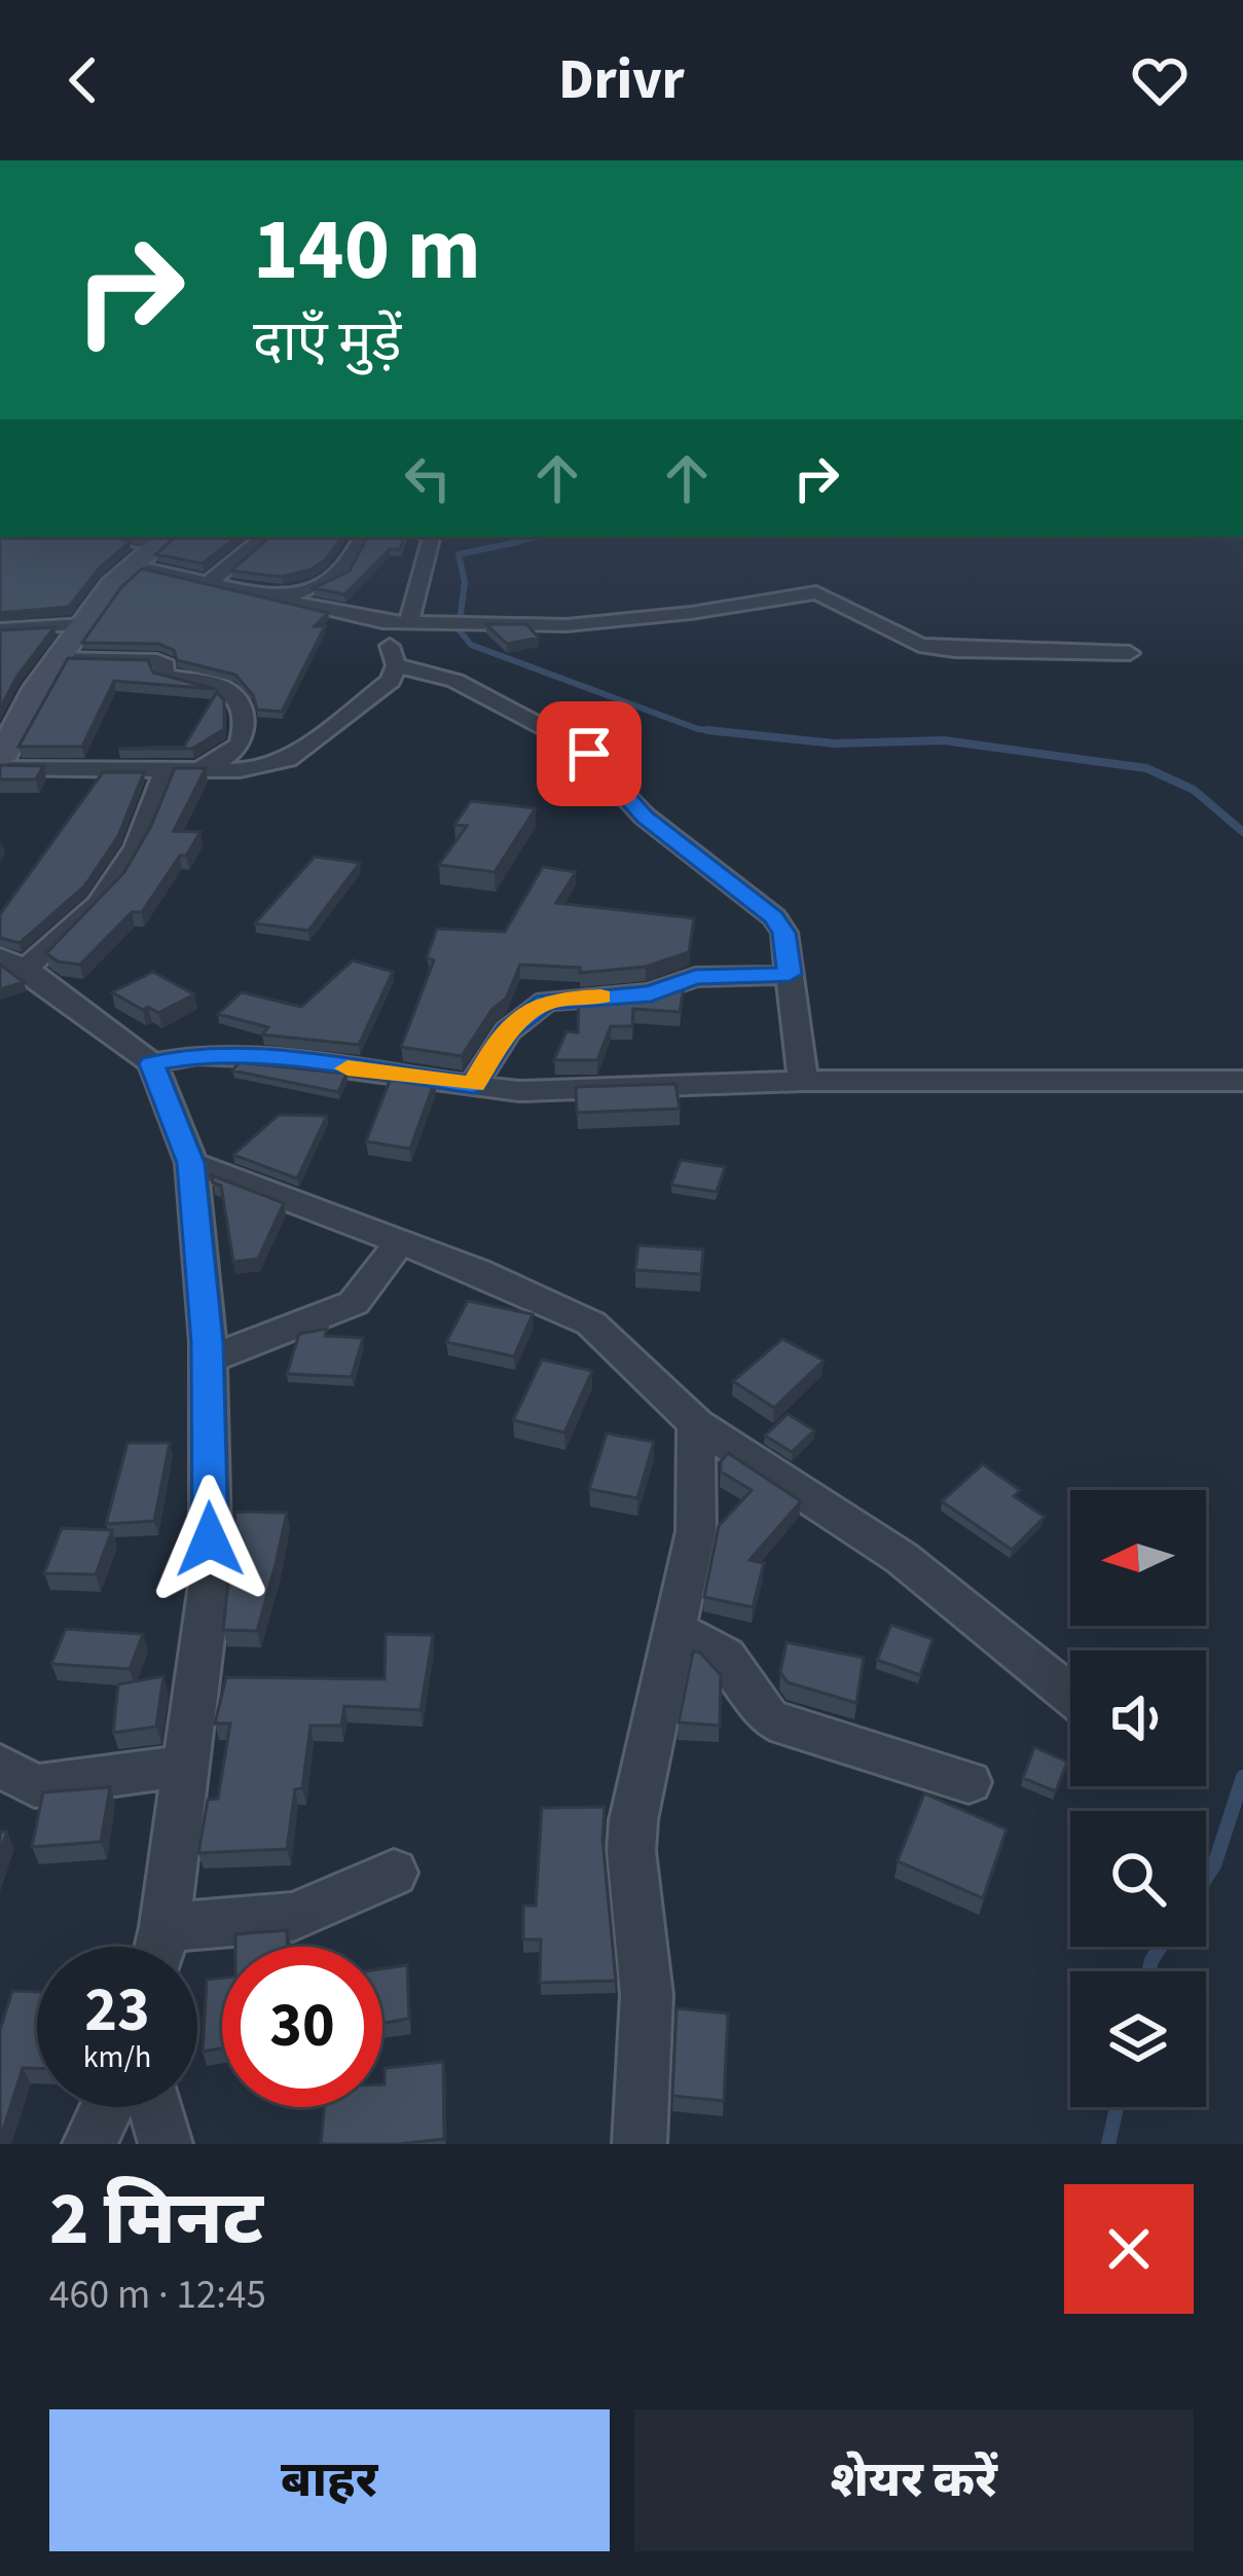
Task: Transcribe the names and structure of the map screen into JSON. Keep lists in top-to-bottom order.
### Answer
{
  "north": "left",
  "page": {
    "header": "Drivr",
    "turn": ["140 m", "दाएँ मुड़ें"],
    "speed": "23 km/h",
    "limit": "30",
    "heading": ["2 मिनट", "460 m · 12:45"],
    "buttons": ["बाहर", "शेयर करें"]
  }
}
